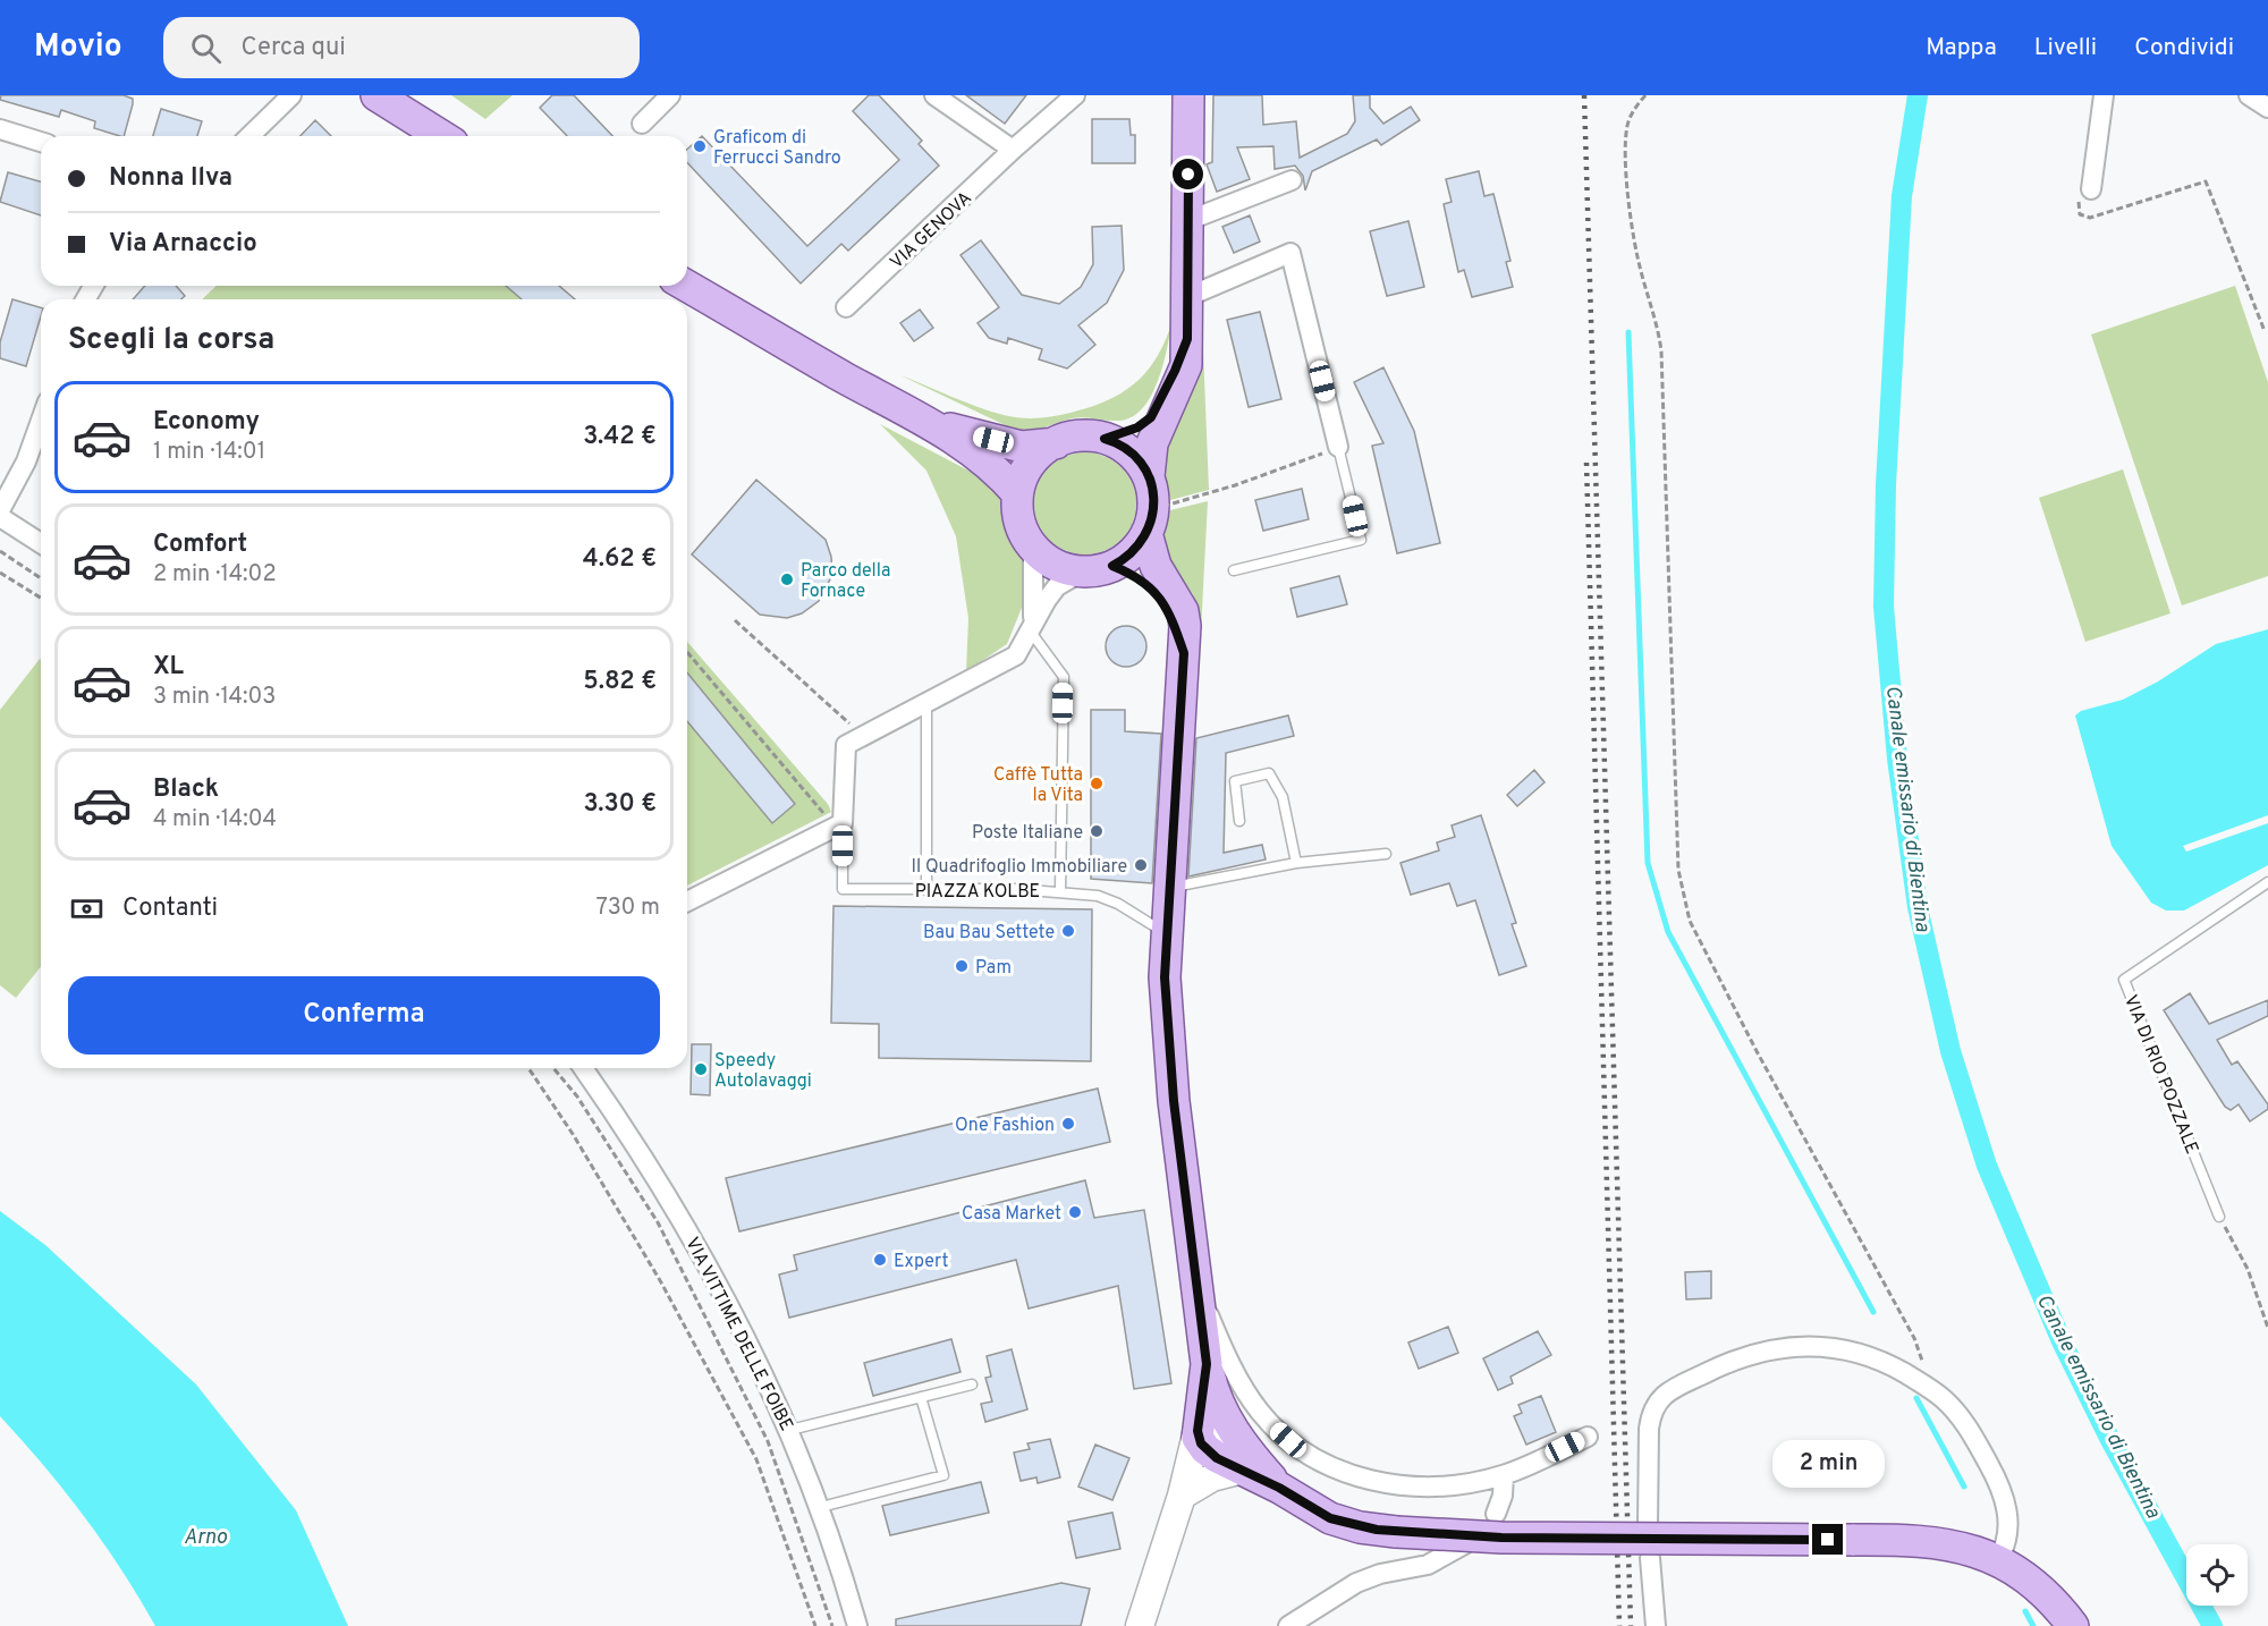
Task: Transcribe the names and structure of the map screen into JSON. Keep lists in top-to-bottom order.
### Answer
{
  "streets": {
    "street": ["VIA GENOVA", "PIAZZA KOLBE", "VIA VITTIME DELLE FOIBE"],
    "lane": ["VIA DI RIO POZZALE"]
  },
  "water": ["Canale emissario di Bientina", "Arno"],
  "places": [
    "Graficom di Ferrucci Sandro",
    "Parco della Fornace",
    "Caffè Tutta la Vita",
    "Poste Italiane",
    "Il Quadrifoglio Immobiliare",
    "Bau Bau Settete",
    "Pam",
    "Speedy Autolavaggi",
    "One Fashion",
    "Casa Market",
    "Expert"
  ],
  "page": {
    "header": "Movio",
    "search": "Cerca qui",
    "nav": ["Mappa", "Livelli", "Condividi"],
    "banner": ["Nonna Ilva", "Via Arnaccio"],
    "heading": "Scegli la corsa",
    "list": [
      {
        "name": "Economy",
        "note": "1 min · 14:01",
        "value": "3.42 €"
      },
      {
        "name": "Comfort",
        "note": "2 min · 14:02",
        "value": "4.62 €"
      },
      {
        "name": "XL",
        "note": "3 min · 14:03",
        "value": "5.82 €"
      },
      {
        "name": "Black",
        "note": "4 min · 14:04",
        "value": "3.30 €"
      }
    ],
    "pay": ["Contanti", "730 m"],
    "buttons": "Conferma",
    "bubble": "2 min"
  }
}
